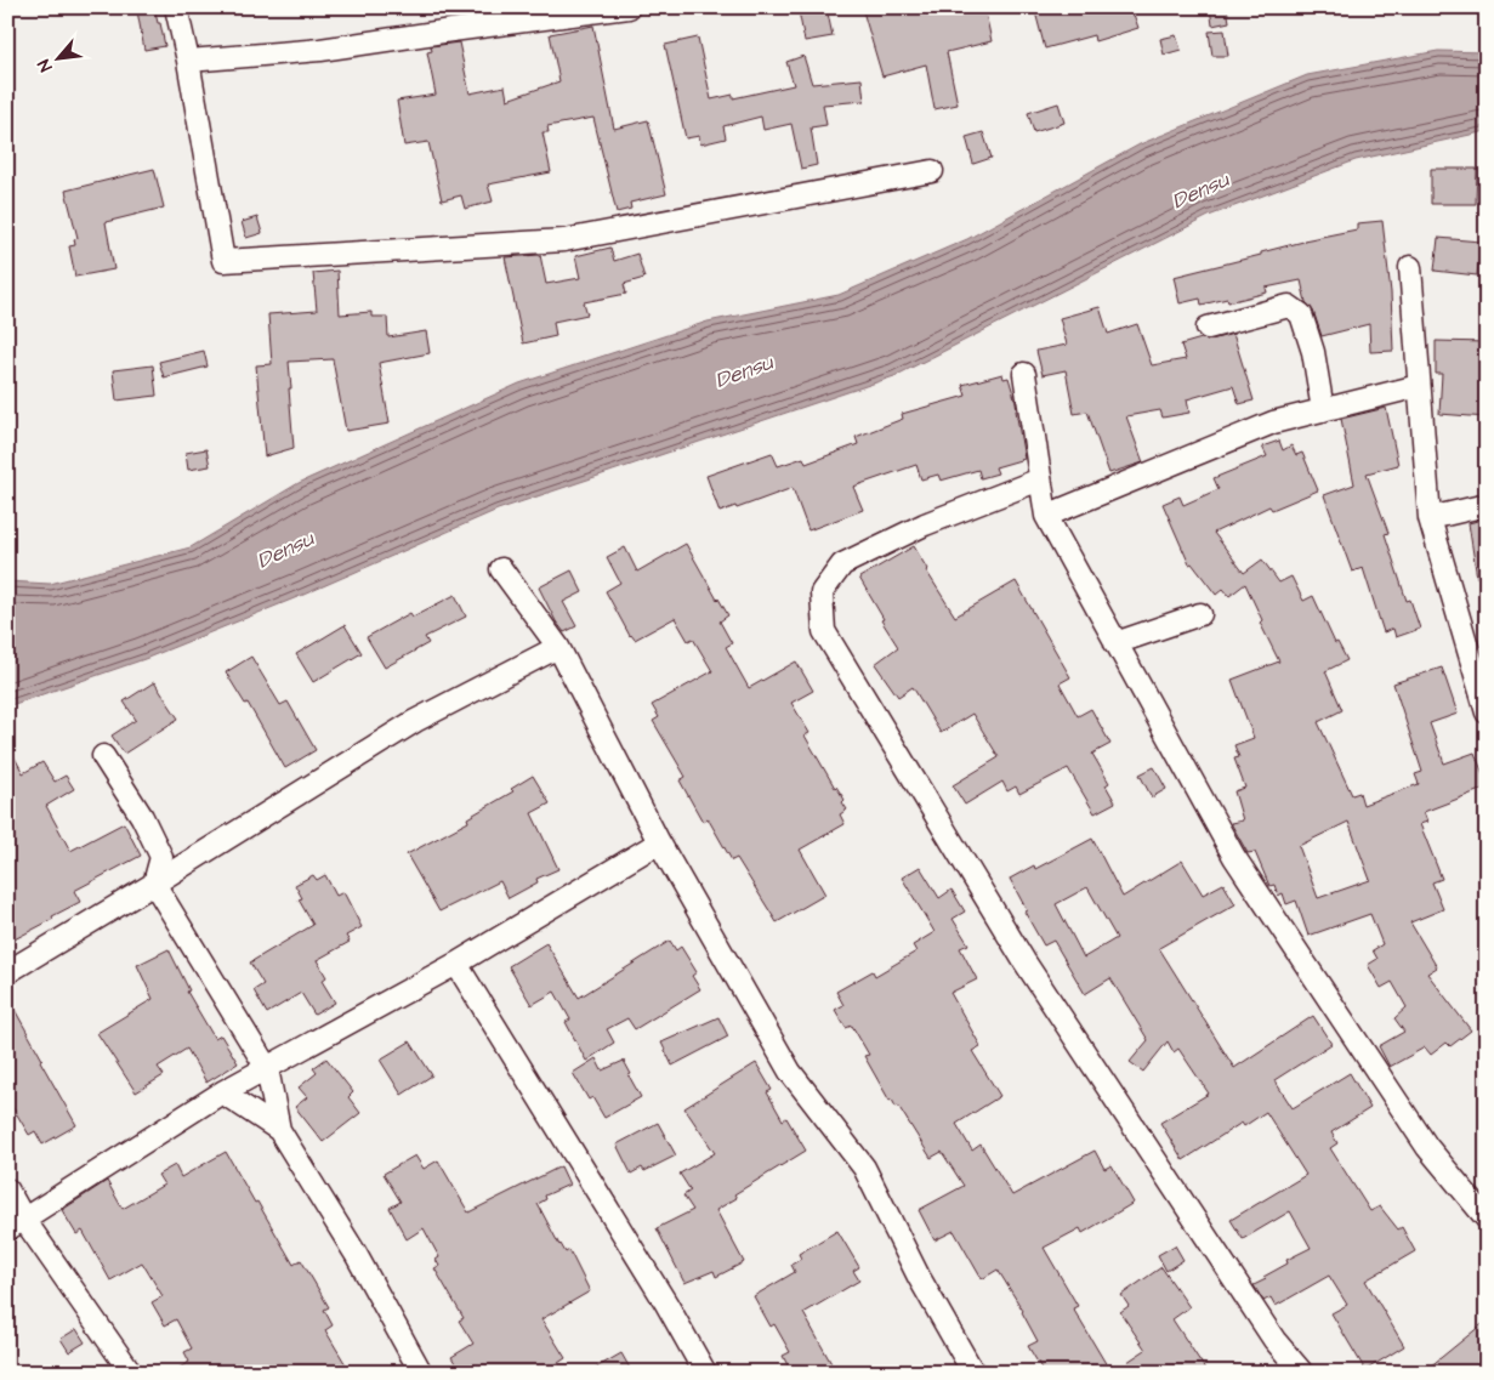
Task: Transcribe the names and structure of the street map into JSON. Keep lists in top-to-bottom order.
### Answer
{
  "water": ["Densu"],
  "north": "bottom left"
}
